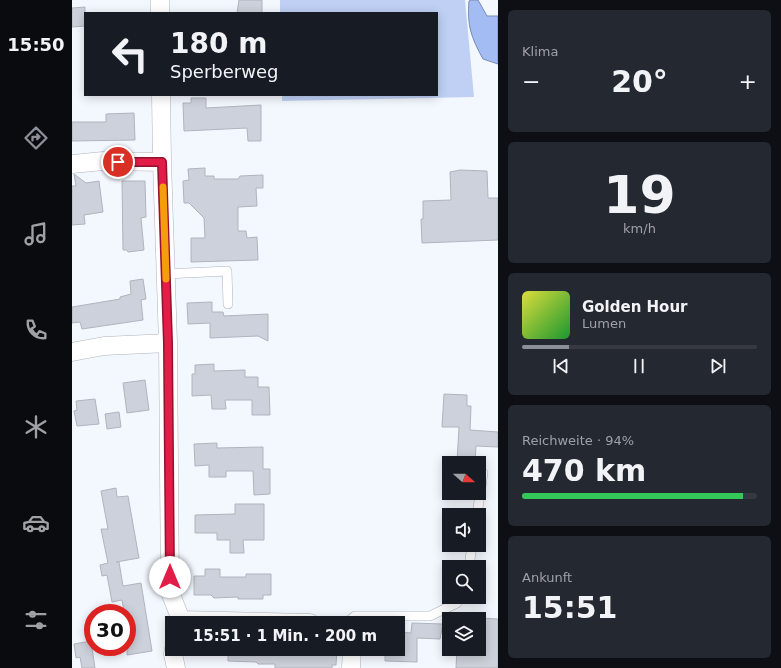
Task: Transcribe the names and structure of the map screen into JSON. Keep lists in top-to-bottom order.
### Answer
{
  "north": "right",
  "page": {
    "tabs": "15:50",
    "tile": [
      "Klima",
      ["19", "km/h"],
      ["Reichweite · 94%", "470 km"],
      ["Ankunft", "15:51"]
    ],
    "turn": ["180 m", "Sperberweg"],
    "heat": ["−", "20°", "+"],
    "song": ["Golden Hour", "Lumen"],
    "limit": "30",
    "trip": "15:51 · 1 Min. · 200 m"
  }
}
